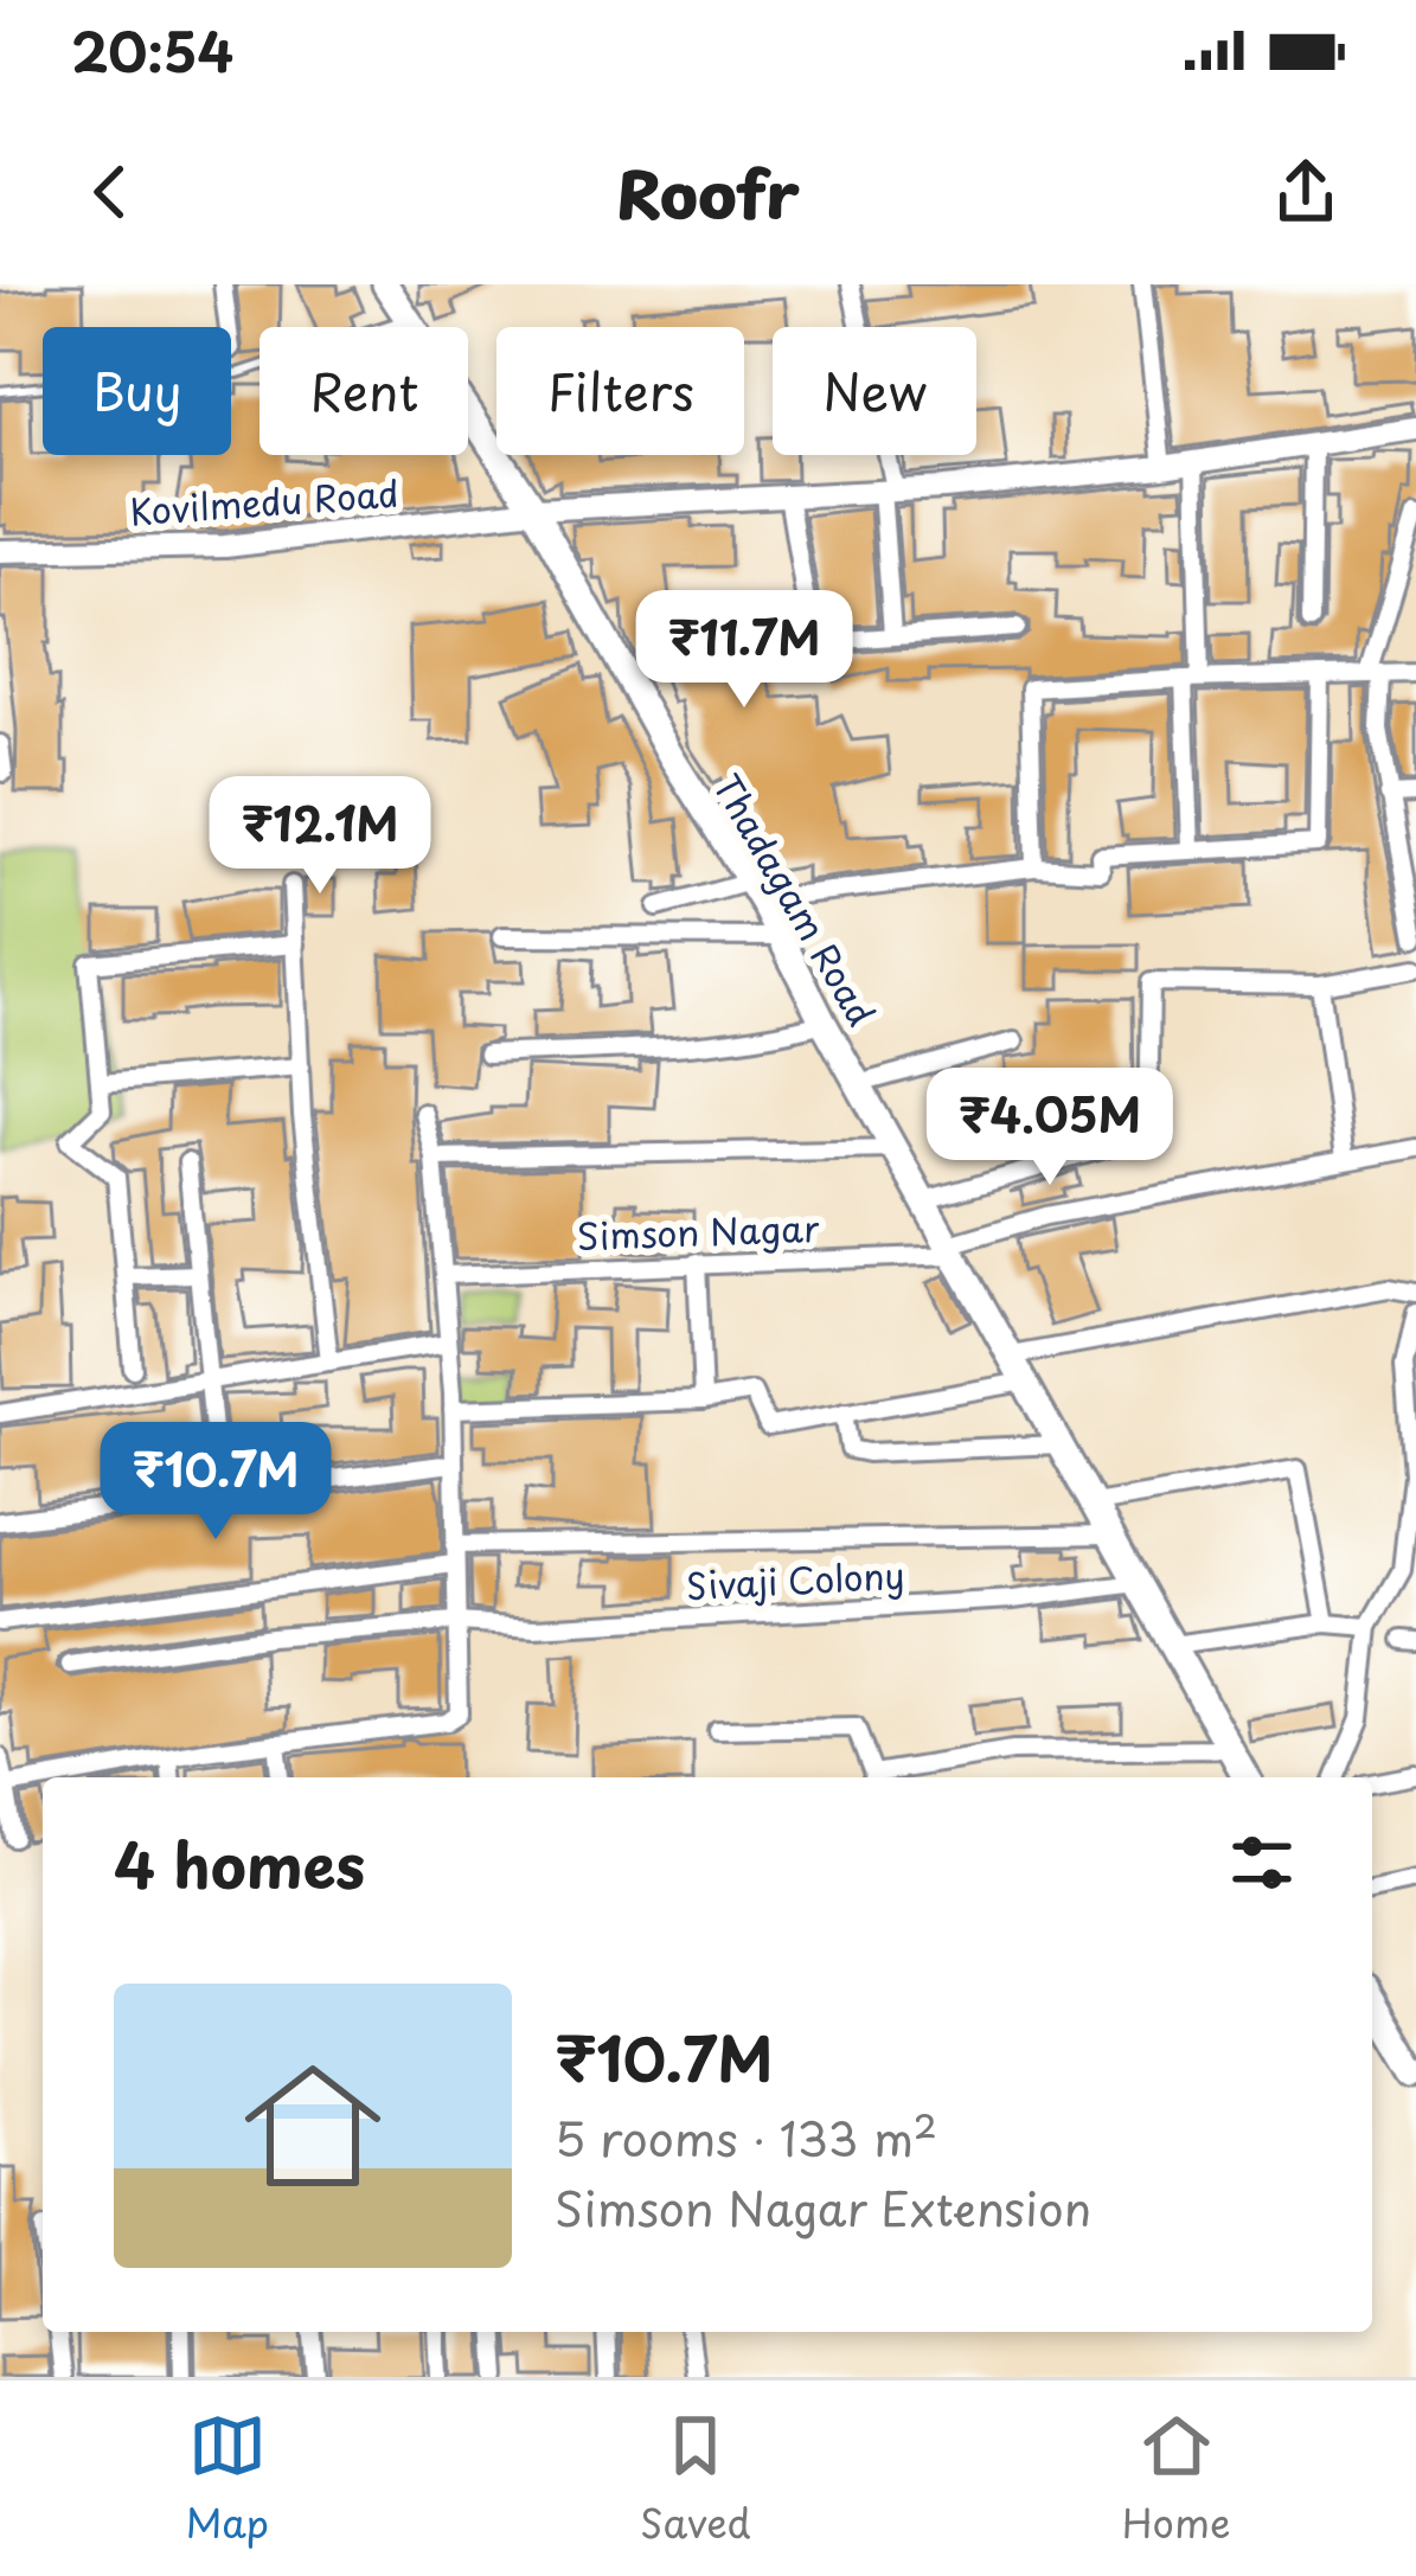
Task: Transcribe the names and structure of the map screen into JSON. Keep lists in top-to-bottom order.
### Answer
{
  "streets": {
    "main road": ["Thadagam Road"],
    "street": ["Kovilmedu Road", "Simson Nagar", "Sivaji Colony"]
  },
  "crossings": [
    ["Kovilmedu Road", "Thadagam Road"],
    ["Thadagam Road", "Simson Nagar"],
    ["Thadagam Road", "Sivaji Colony"]
  ],
  "page": {
    "status": "20:54",
    "header": "Roofr",
    "chip": [
      "Buy",
      "Rent",
      "Filters",
      "New"
    ],
    "price": [
      "₹11.7M",
      "₹12.1M",
      "₹4.05M",
      "₹10.7M"
    ],
    "heading": "4 homes",
    "list": [
      {
        "name": "₹10.7M",
        "note": "5 rooms · 133 m² · Simson Nagar Extension"
      }
    ],
    "tabs": ["Map", "Saved", "Home"]
  }
}
